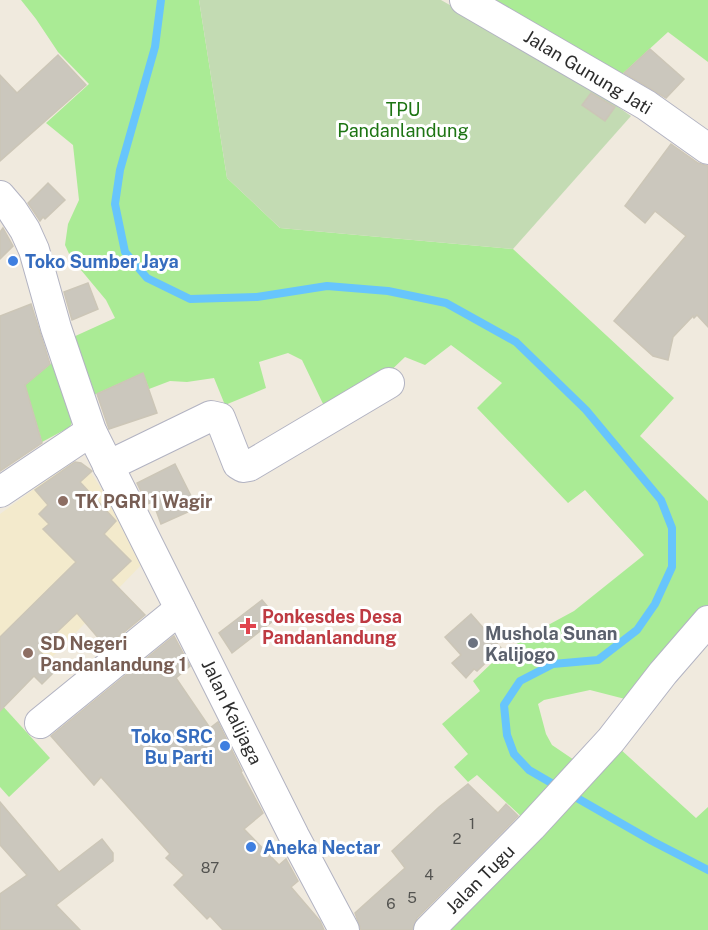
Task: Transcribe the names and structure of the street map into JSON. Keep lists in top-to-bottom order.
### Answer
{
  "streets": {
    "street": ["Jalan Gunung Jati", "Jalan Kalijaga", "Jalan Tugu"]
  },
  "parks": ["TPU Pandanlandung"],
  "places": {
    "other": [
      "Toko Sumber Jaya",
      "TK PGRI 1 Wagir",
      "Mushola Sunan Kalijogo",
      "SD Negeri Pandanlandung 1",
      "Toko SRC Bu Parti",
      "Aneka Nectar"
    ],
    "health": ["Ponkesdes Desa Pandanlandung"]
  },
  "house_numbers": [
    "1",
    "2",
    "87",
    "4",
    "5",
    "6"
  ]
}
